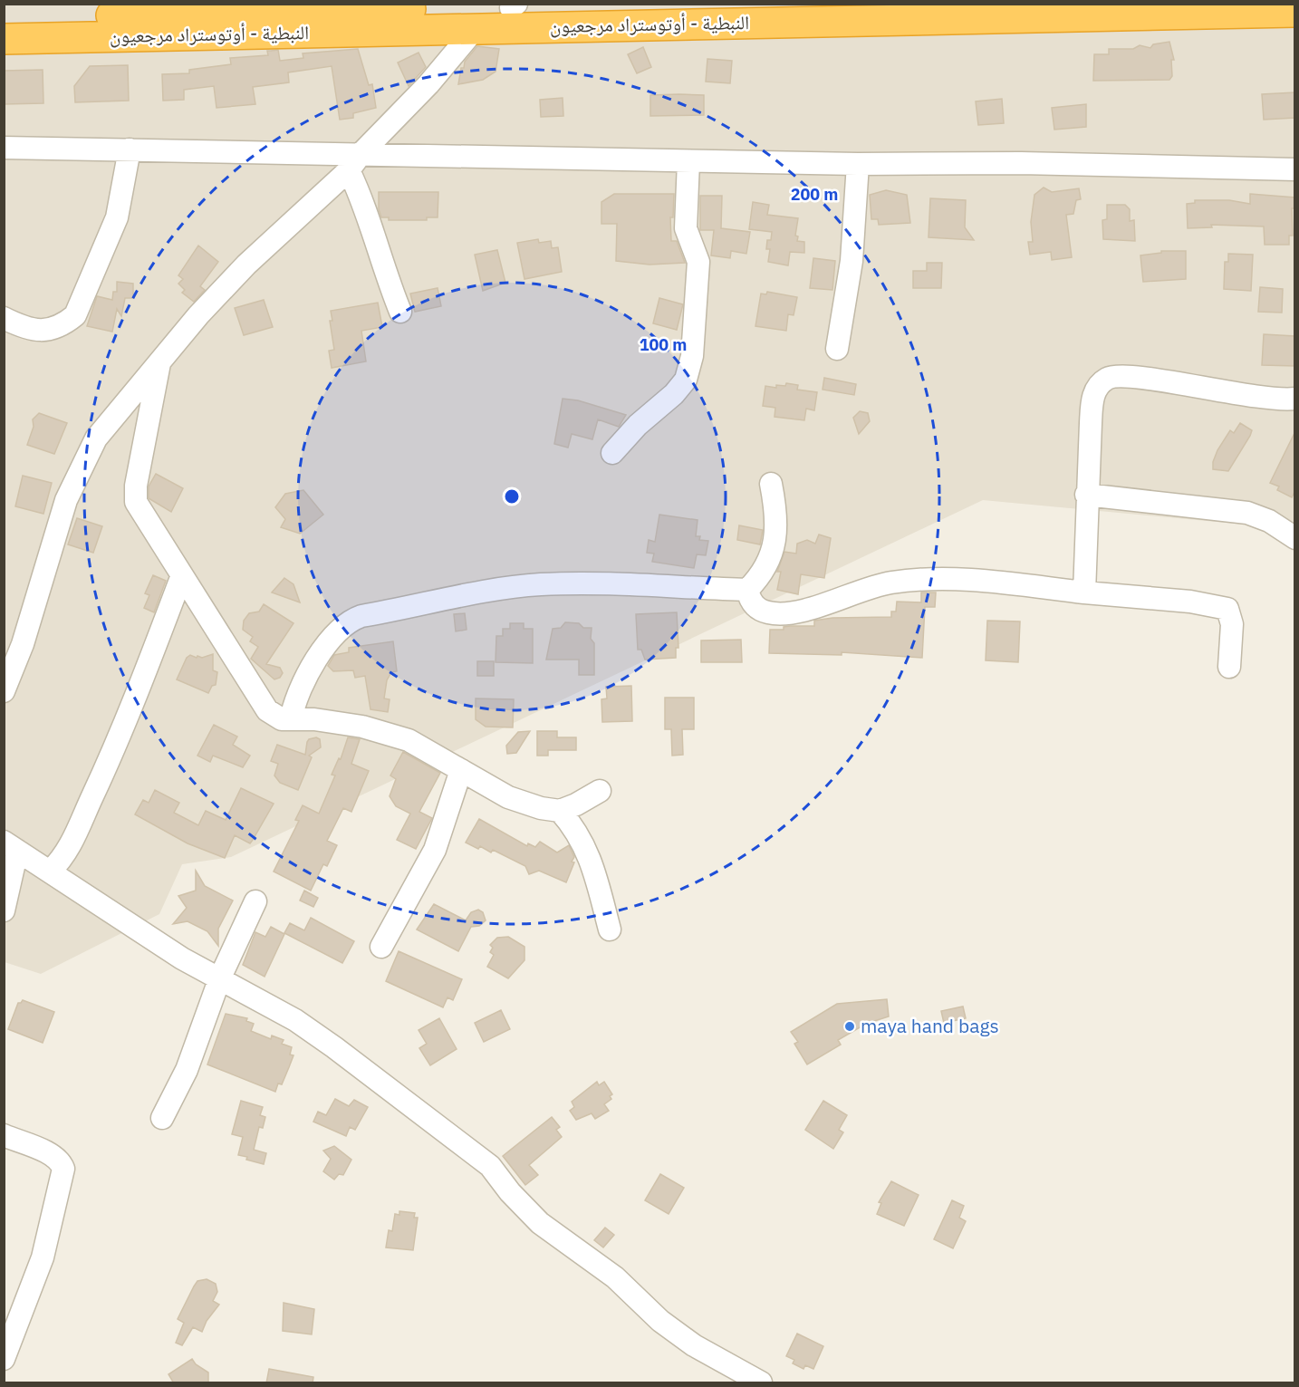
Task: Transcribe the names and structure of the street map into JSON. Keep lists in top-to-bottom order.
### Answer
{
  "streets": {
    "highway": ["النبطية - أوتوستراد مرجعيون"]
  },
  "places": ["maya hand bags"],
  "rings": ["200 m", "100 m"]
}
